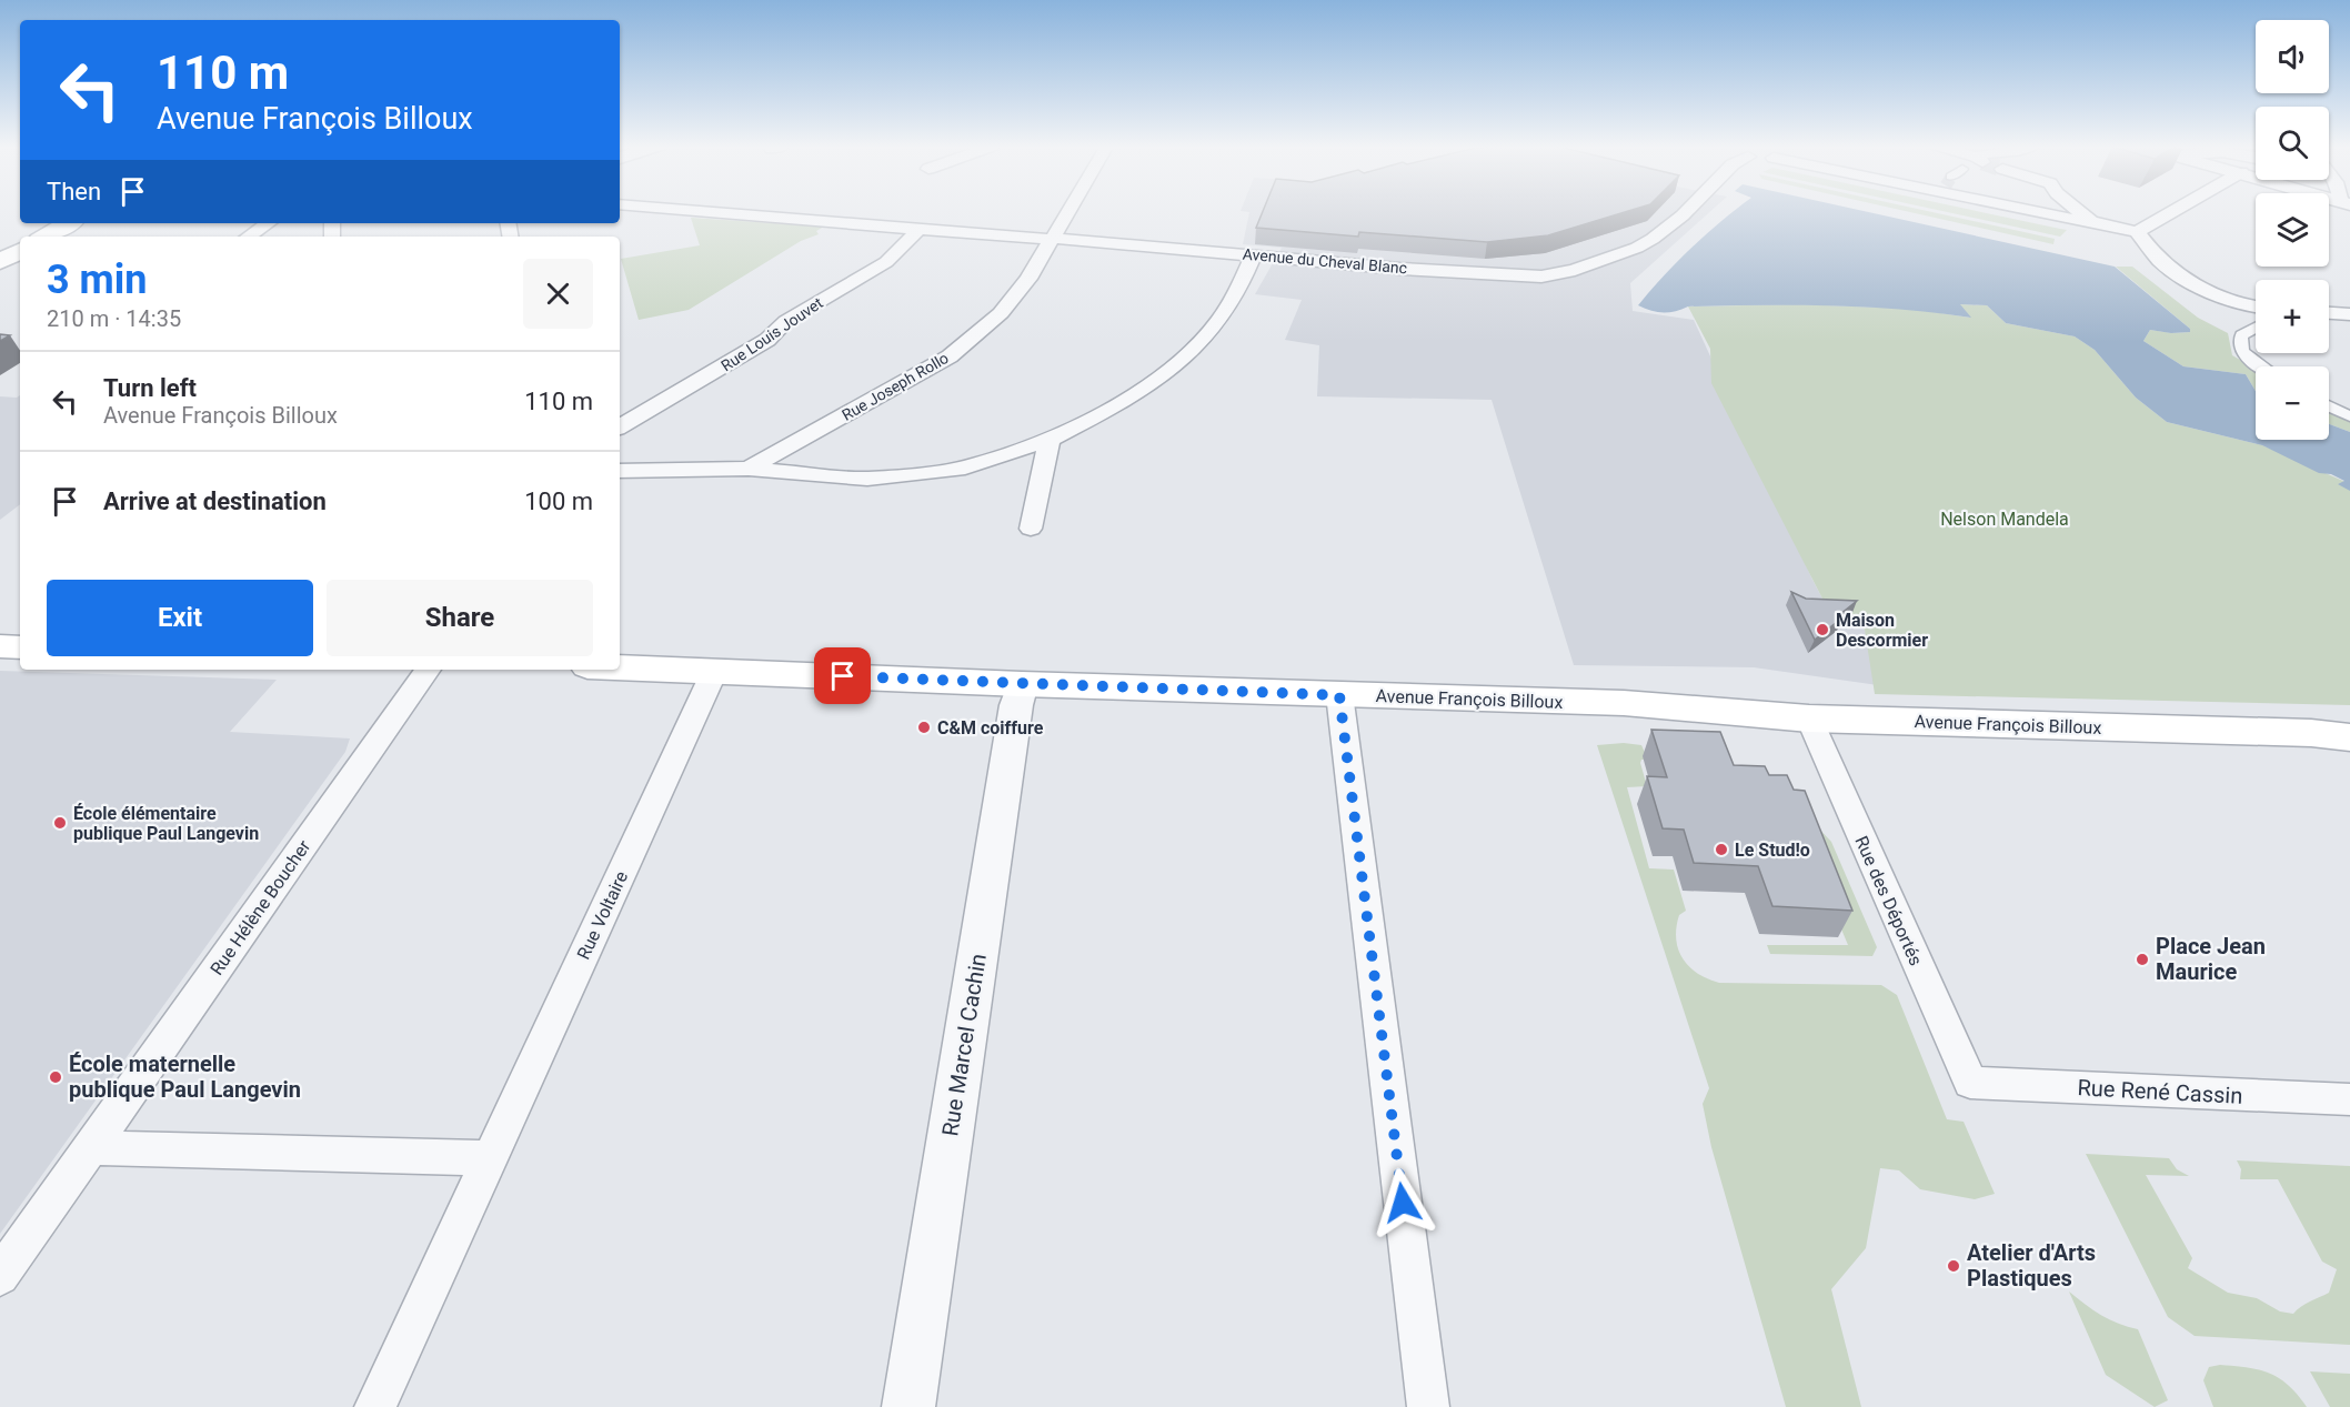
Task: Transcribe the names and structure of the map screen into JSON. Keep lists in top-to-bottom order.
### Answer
{
  "streets": {
    "main road": ["Avenue François Billoux"],
    "street": [
      "Avenue du Cheval Blanc",
      "Rue Louis Jouvet",
      "Rue Joseph Rollo",
      "Rue des Déportés",
      "Rue Hélène Boucher",
      "Rue Voltaire",
      "Rue Marcel Cachin",
      "Rue René Cassin"
    ]
  },
  "crossings": [
    ["Avenue du Cheval Blanc", "Rue Louis Jouvet"],
    ["Avenue du Cheval Blanc", "Rue Joseph Rollo"],
    ["Avenue François Billoux", "Rue des Déportés"],
    ["Avenue François Billoux", "Rue Voltaire"],
    ["Avenue François Billoux", "Rue Marcel Cachin"],
    ["Rue des Déportés", "Rue René Cassin"]
  ],
  "parks": ["Nelson Mandela"],
  "places": [
    "Maison Descormier",
    "C&M coiffure",
    "École élémentaire publique Paul Langevin",
    "Le Stud!o",
    "Place Jean Maurice",
    "École maternelle publique Paul Langevin",
    "Atelier d'Arts Plastiques"
  ],
  "page": {
    "map_buttons": ["+", "−"],
    "turn": ["110 m", "Avenue François Billoux"],
    "then": "Then",
    "heading": ["3 min", "210 m · 14:35"],
    "list": [
      {
        "name": "Turn left",
        "note": "Avenue François Billoux",
        "value": "110 m"
      },
      {
        "name": "Arrive at destination",
        "value": "100 m"
      }
    ],
    "buttons": ["Exit", "Share"]
  }
}
